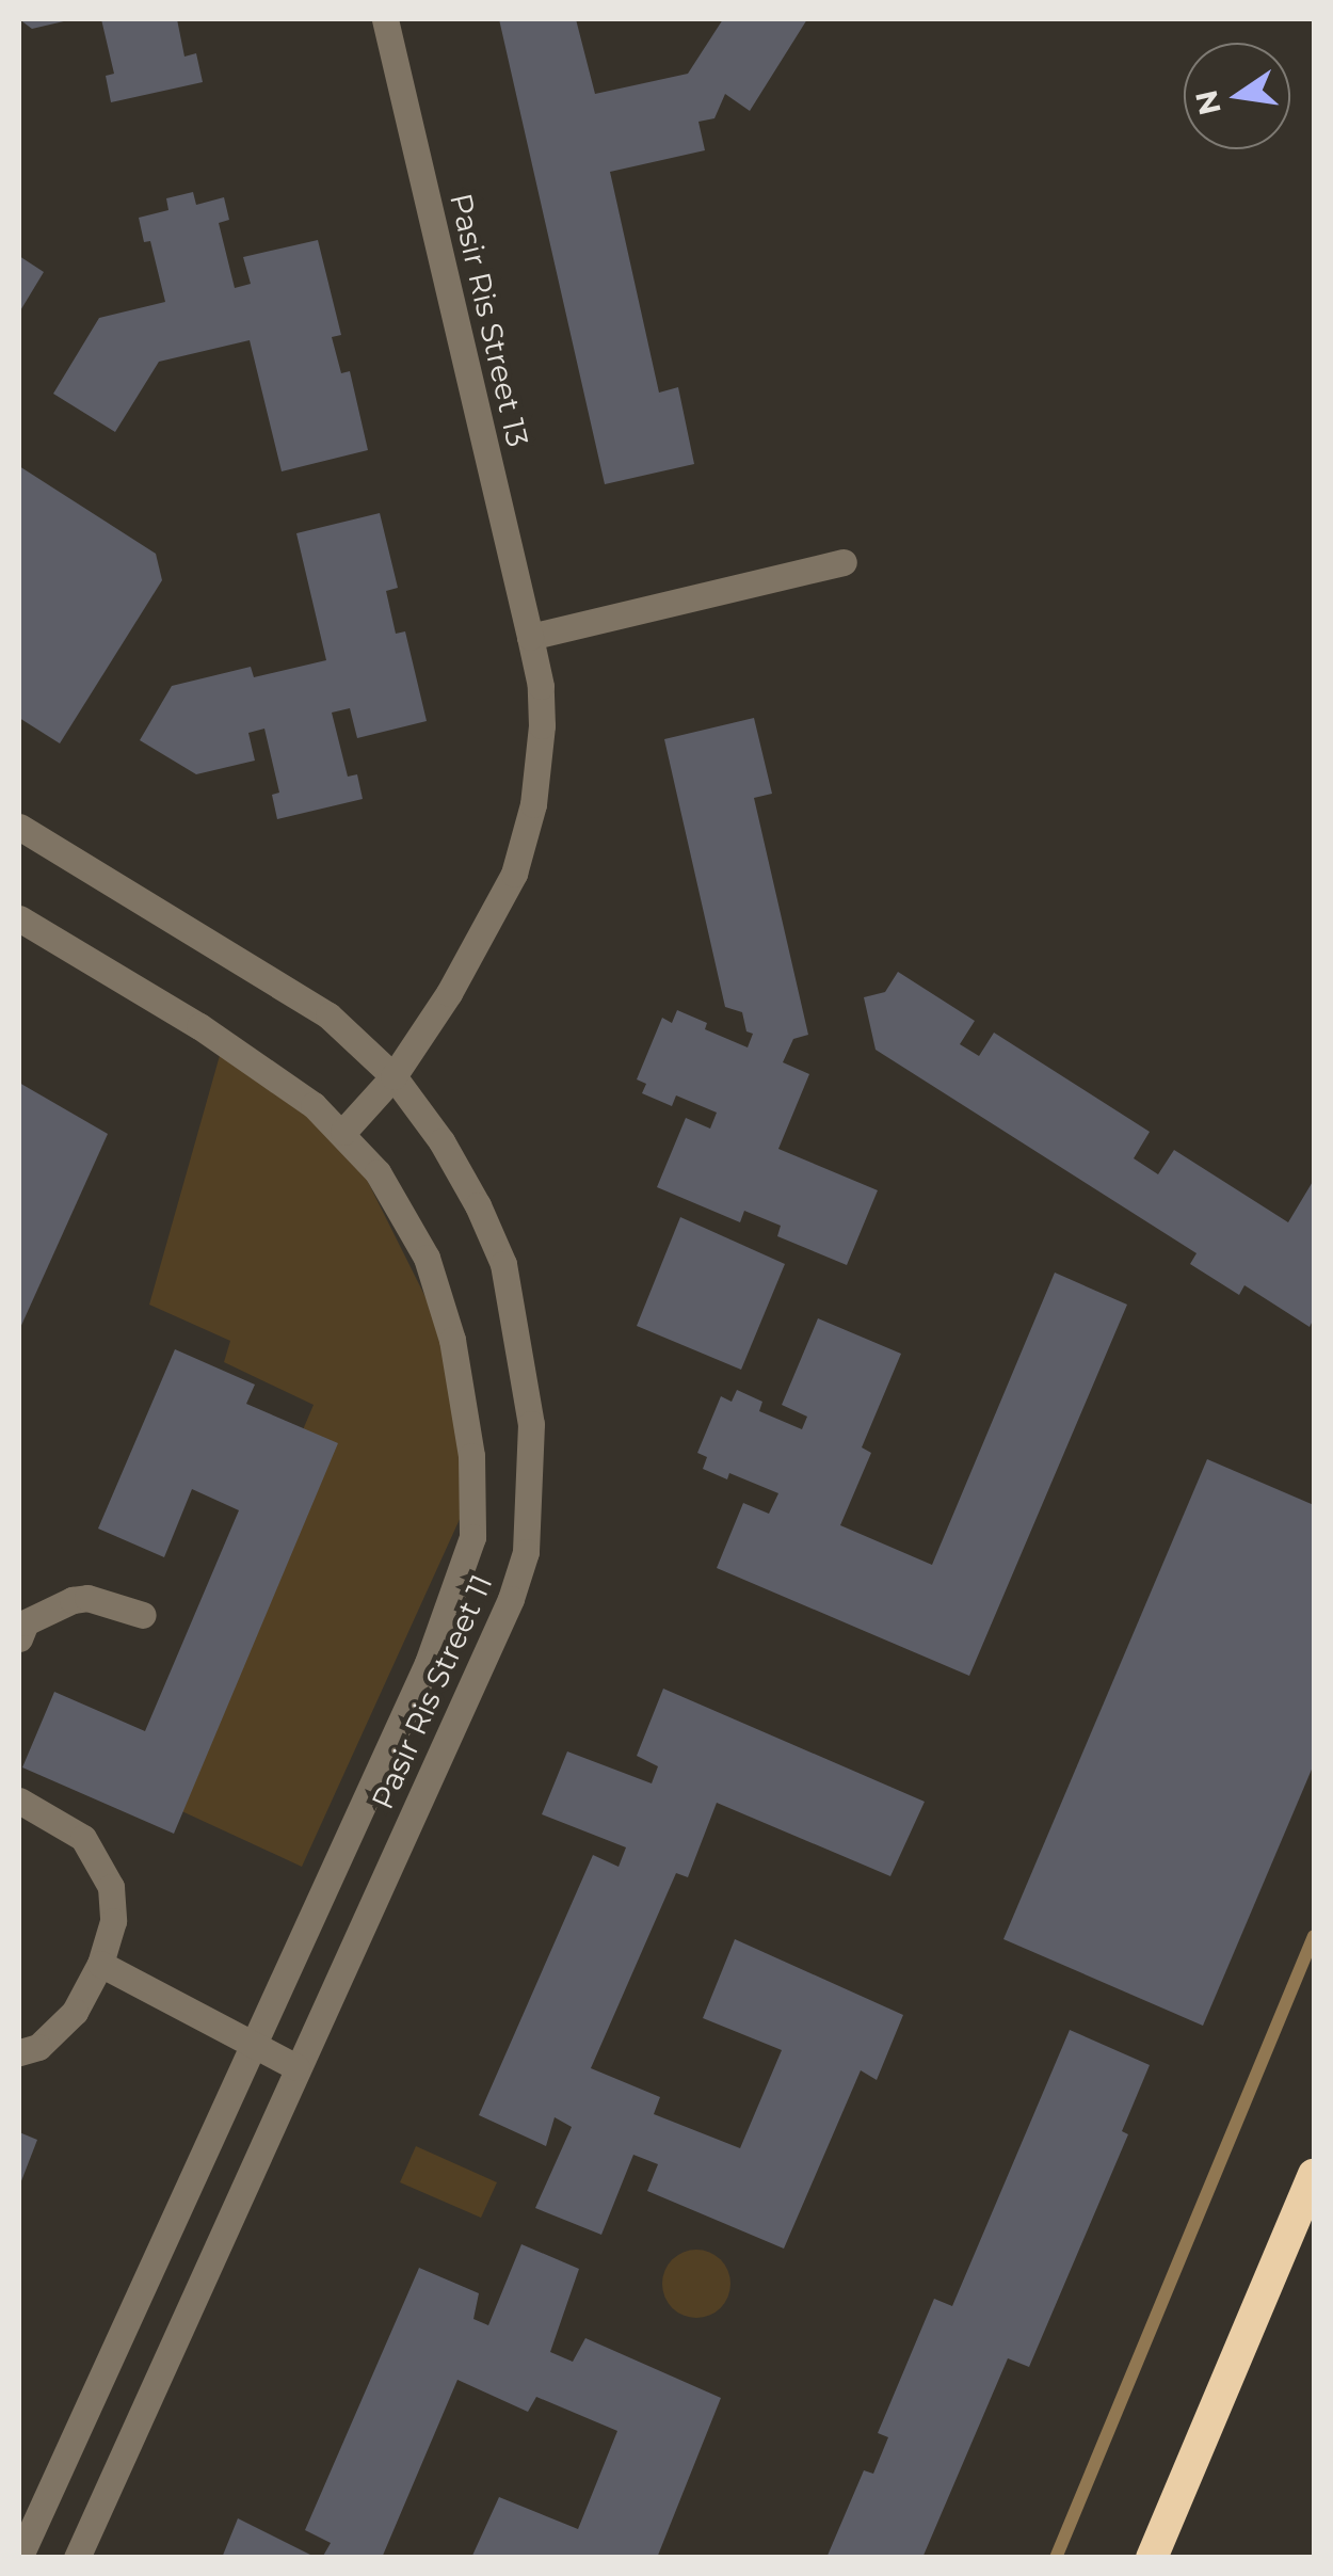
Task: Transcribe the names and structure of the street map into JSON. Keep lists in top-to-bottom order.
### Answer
{
  "streets": {
    "street": ["Pasir Ris Street 13", "Pasir Ris Street 11"]
  },
  "crossings": [
    ["Pasir Ris Street 13", "Pasir Ris Street 11"]
  ],
  "north": "left"
}
